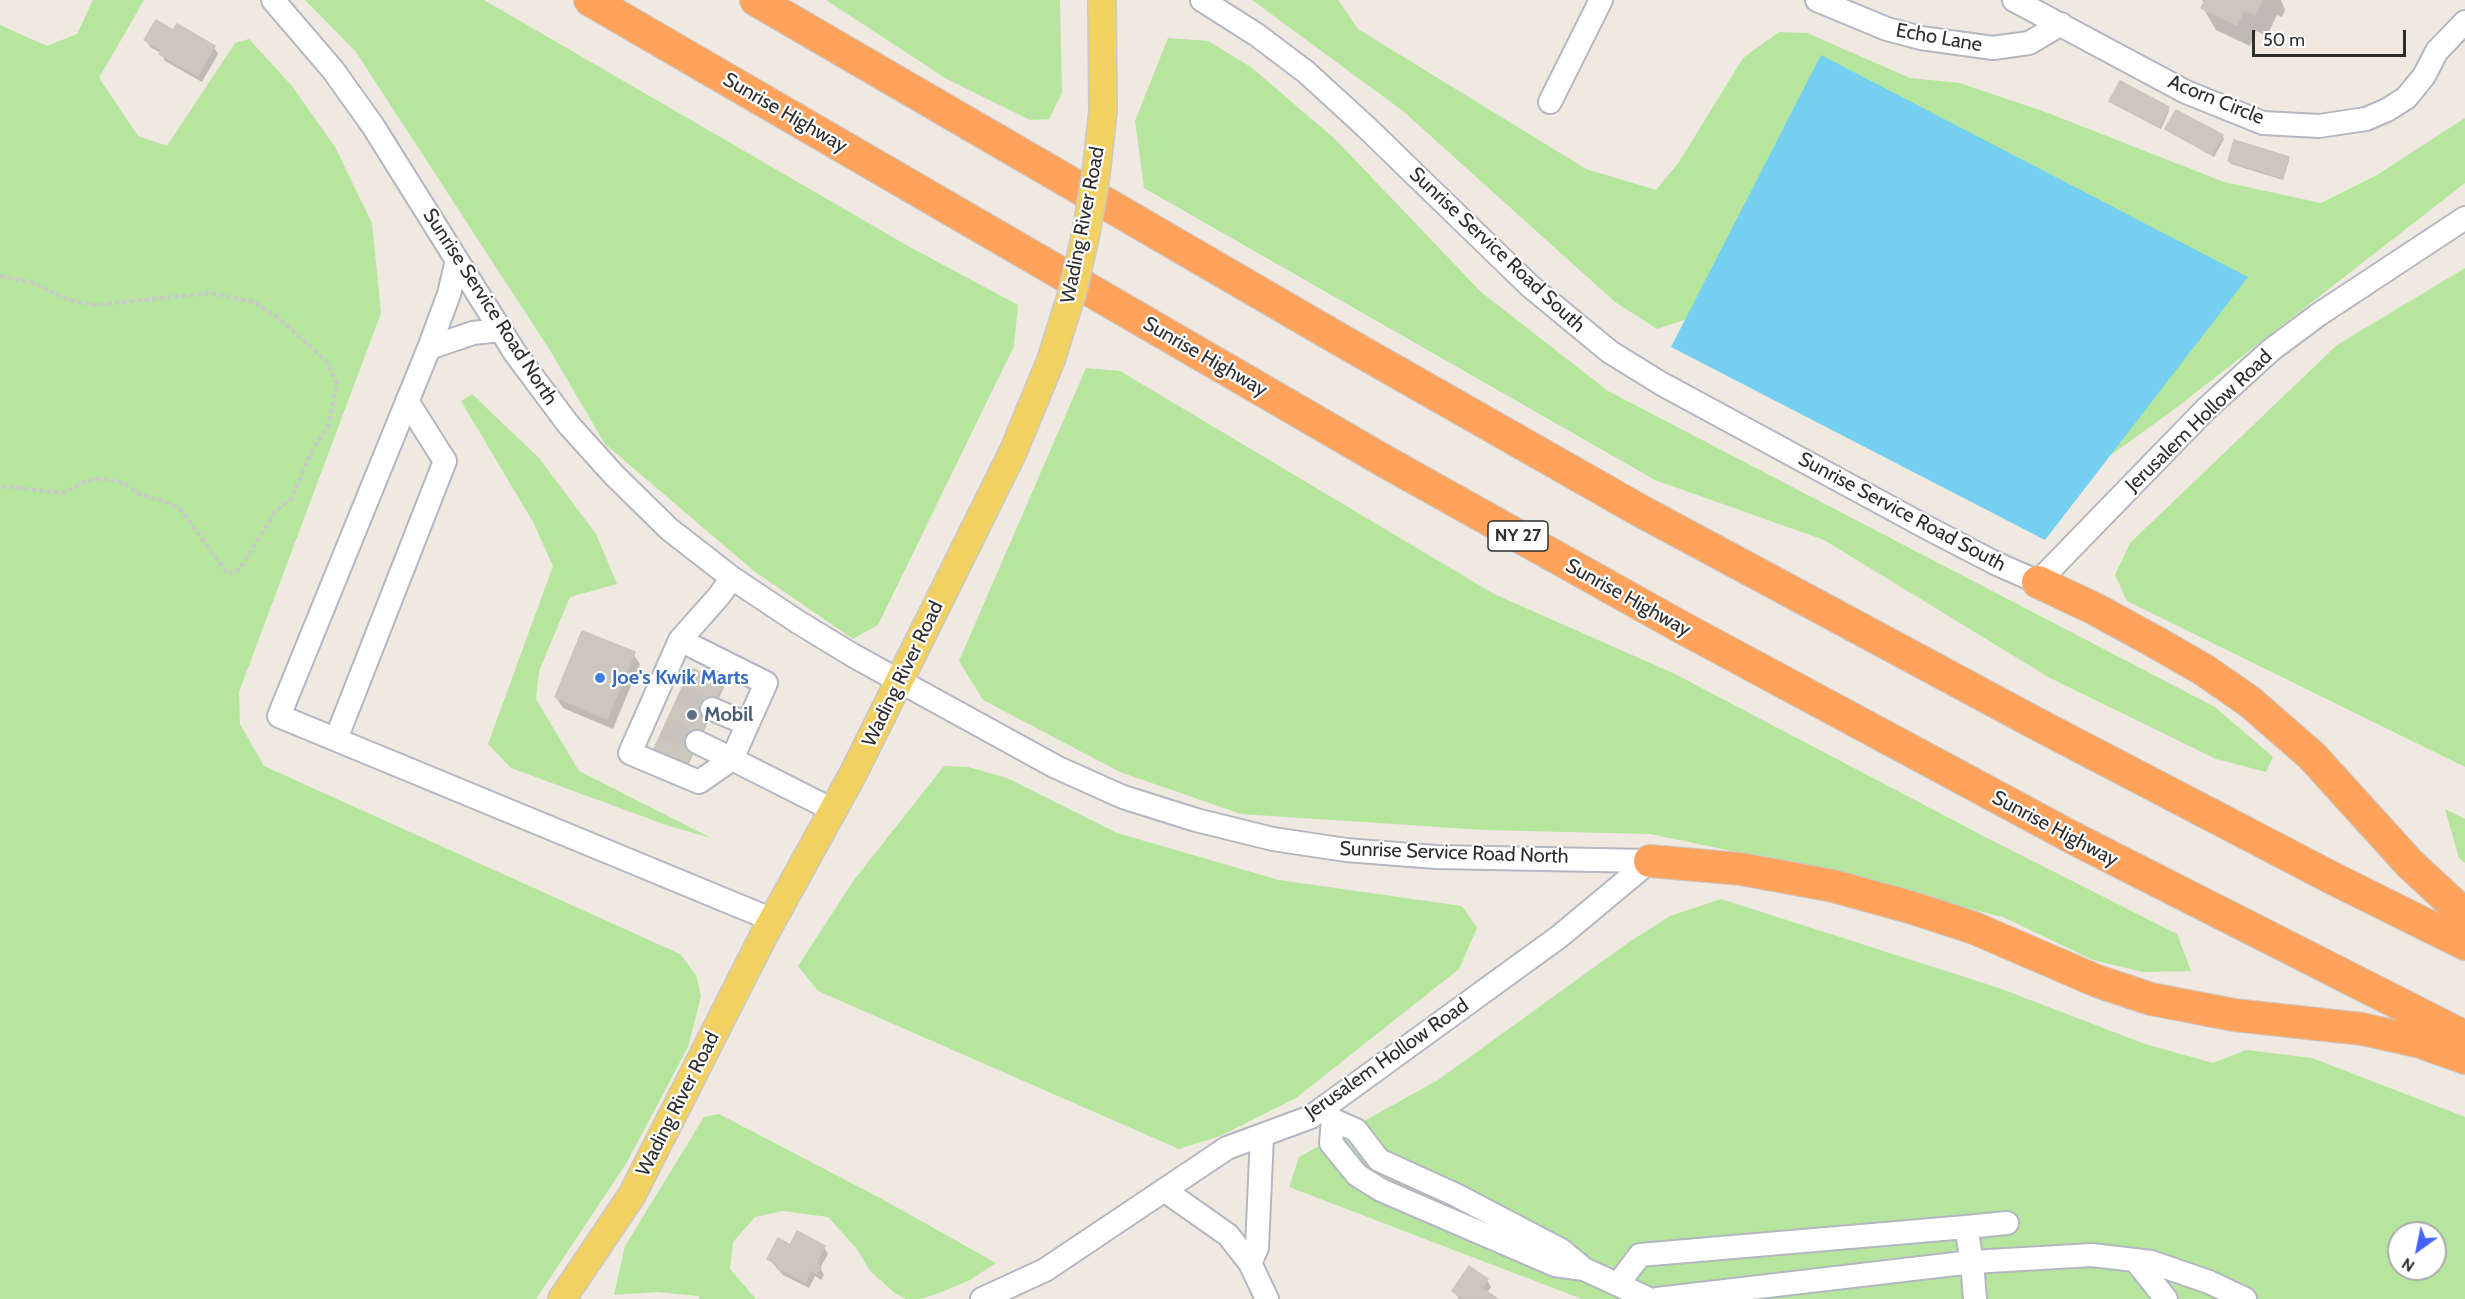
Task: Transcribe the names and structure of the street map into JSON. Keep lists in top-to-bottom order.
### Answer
{
  "streets": {
    "highway": ["Sunrise Highway", "NY 27"],
    "main road": ["Wading River Road"],
    "street": [
      "Echo Lane",
      "Acorn Circle",
      "Sunrise Service Road South",
      "Sunrise Service Road North",
      "Jerusalem Hollow Road"
    ]
  },
  "crossings": [
    ["Echo Lane", "Acorn Circle"],
    ["Wading River Road", "Sunrise Service Road North"],
    ["Sunrise Service Road South", "Jerusalem Hollow Road"],
    ["Sunrise Service Road North", "Jerusalem Hollow Road"]
  ],
  "places": ["Joe's Kwik Marts", "Mobil"],
  "scale_bar": "50 m",
  "north": "bottom left"
}
